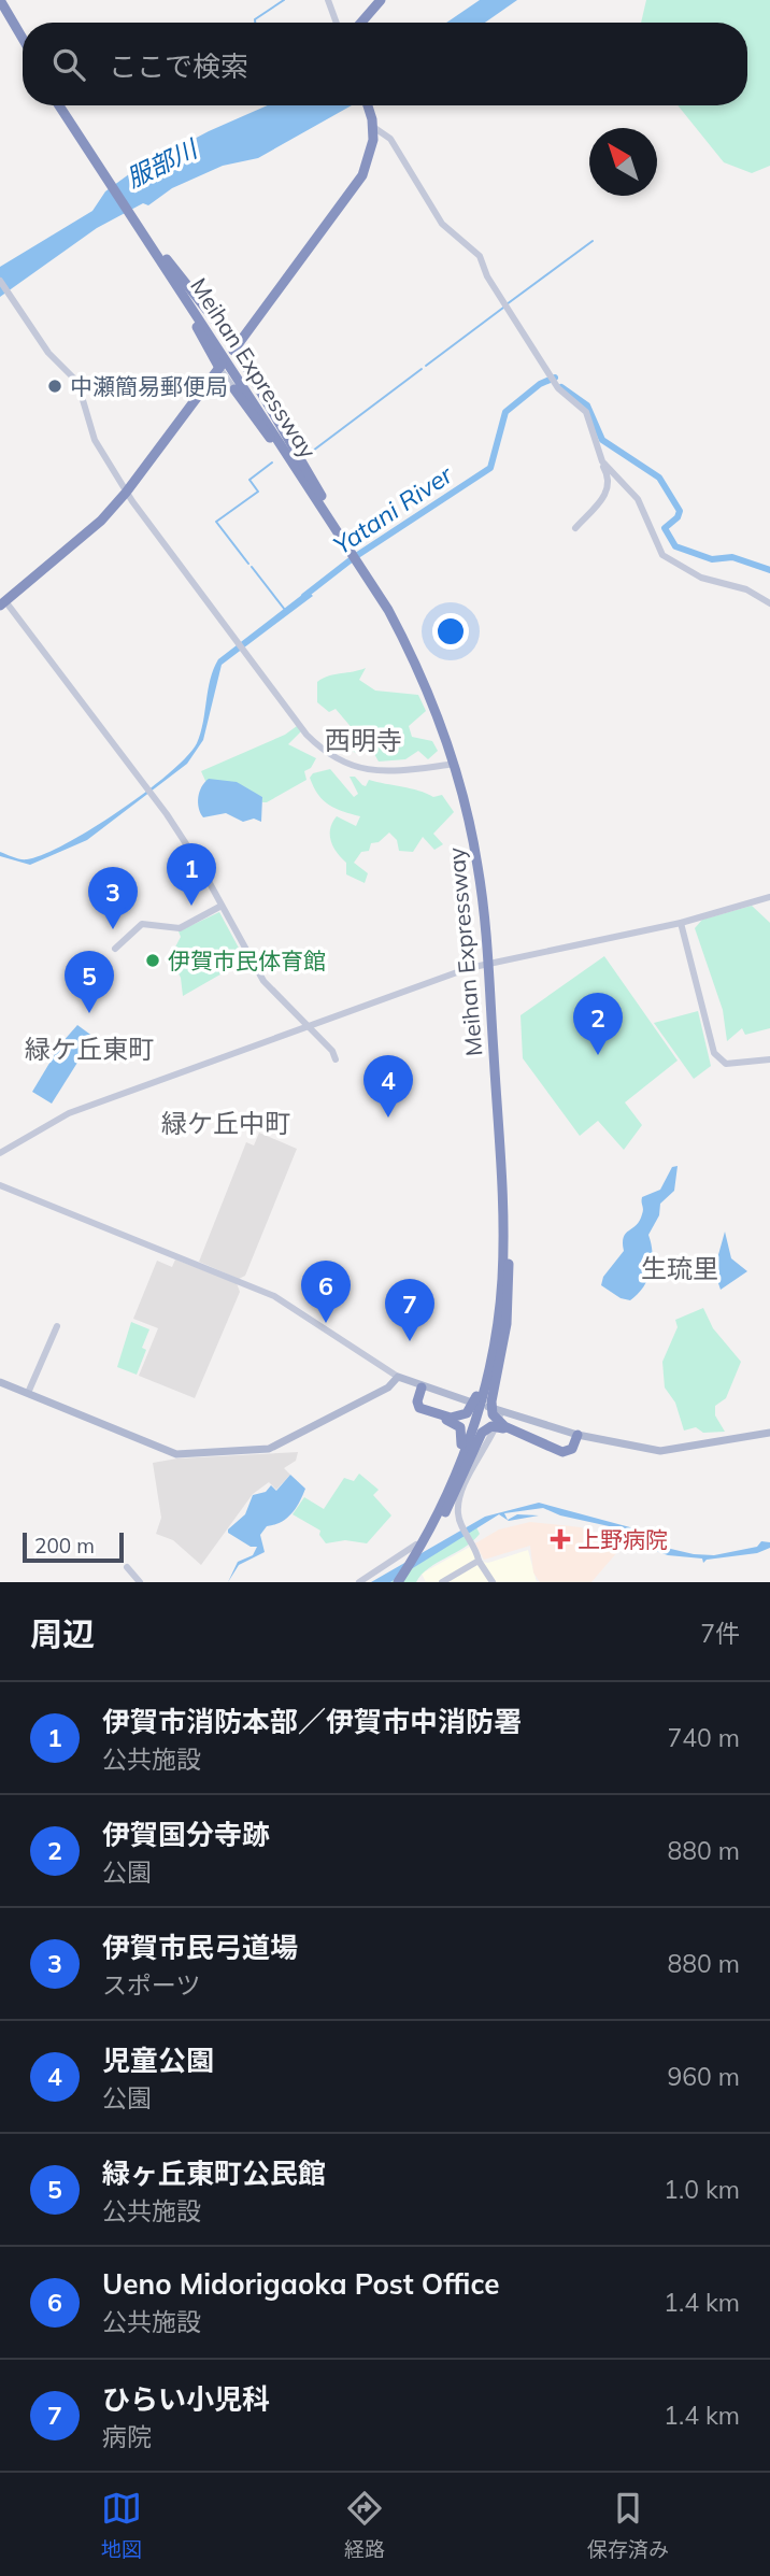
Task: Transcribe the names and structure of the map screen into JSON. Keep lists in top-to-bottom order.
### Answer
{
  "streets": {
    "highway": ["Meihan Expressway"]
  },
  "districts": [
    "西明寺",
    "緑ケ丘東町",
    "緑ケ丘中町",
    "生琉里"
  ],
  "water": ["服部川", "Yatani River"],
  "places": {
    "other": ["中瀬簡易郵便局", "伊賀市民体育館"],
    "health": ["上野病院"]
  },
  "scale_bar": "200 m",
  "north": "top left",
  "page": {
    "search": "ここで検索",
    "pins": [
      "1",
      "3",
      "5",
      "2",
      "4",
      "6",
      "7"
    ],
    "scale": "200 m",
    "heading": ["周辺", "7件"],
    "list": [
      {
        "mark": "1",
        "name": "伊賀市消防本部／伊賀市中消防署",
        "note": "公共施設",
        "value": "740 m"
      },
      {
        "mark": "2",
        "name": "伊賀国分寺跡",
        "note": "公園",
        "value": "880 m"
      },
      {
        "mark": "3",
        "name": "伊賀市民弓道場",
        "note": "スポーツ",
        "value": "880 m"
      },
      {
        "mark": "4",
        "name": "児童公園",
        "note": "公園",
        "value": "960 m"
      },
      {
        "mark": "5",
        "name": "緑ヶ丘東町公民館",
        "note": "公共施設",
        "value": "1.0 km"
      },
      {
        "mark": "6",
        "name": "Ueno Midorigaoka Post Office",
        "note": "公共施設",
        "value": "1.4 km"
      },
      {
        "mark": "7",
        "name": "ひらい小児科",
        "note": "病院",
        "value": "1.4 km"
      }
    ],
    "nav": ["地図", "経路", "保存済み"]
  }
}
